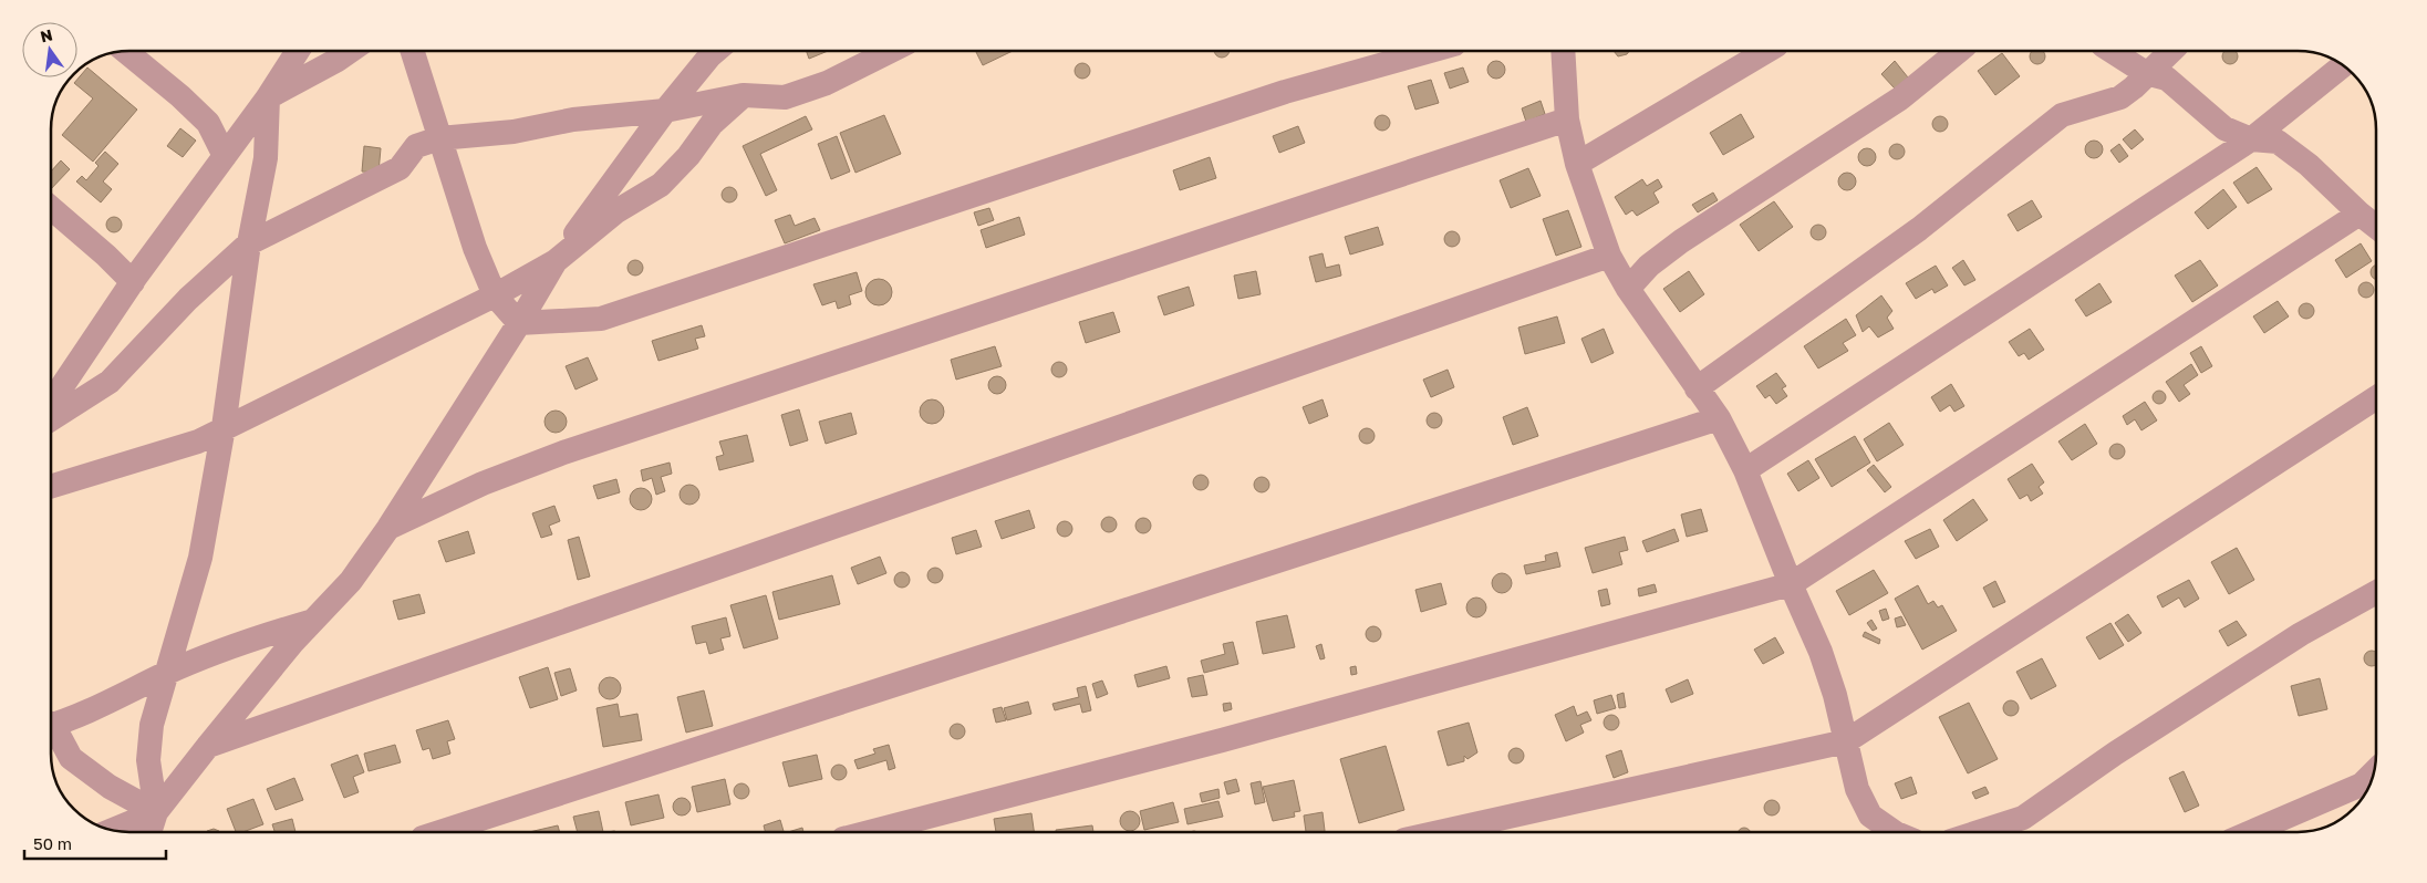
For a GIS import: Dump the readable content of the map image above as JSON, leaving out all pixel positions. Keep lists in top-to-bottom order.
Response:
{
  "scale_bar": "50 m",
  "north": "top"
}
